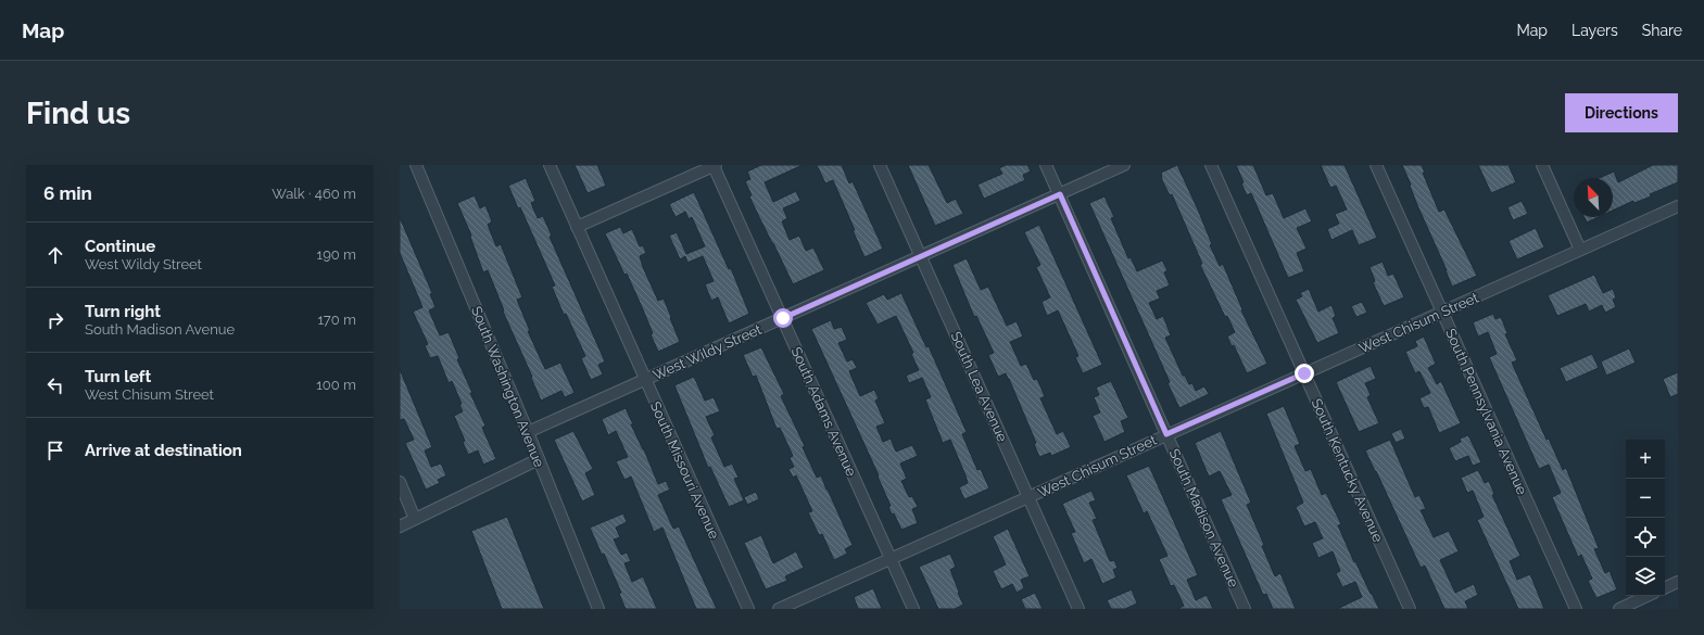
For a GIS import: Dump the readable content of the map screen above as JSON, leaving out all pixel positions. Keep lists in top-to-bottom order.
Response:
{
  "streets": {
    "street": [
      "West Chisum Street",
      "West Wildy Street",
      "South Washington Avenue",
      "South Lea Avenue",
      "South Adams Avenue",
      "South Pennsylvania Avenue",
      "South Missouri Avenue",
      "South Kentucky Avenue",
      "South Madison Avenue"
    ]
  },
  "crossings": [
    ["West Chisum Street", "South Lea Avenue"],
    ["West Chisum Street", "South Adams Avenue"],
    ["West Chisum Street", "South Pennsylvania Avenue"],
    ["West Chisum Street", "South Kentucky Avenue"],
    ["West Chisum Street", "South Madison Avenue"],
    ["West Wildy Street", "South Washington Avenue"],
    ["West Wildy Street", "South Lea Avenue"],
    ["West Wildy Street", "South Adams Avenue"],
    ["West Wildy Street", "South Missouri Avenue"],
    ["West Wildy Street", "South Madison Avenue"]
  ],
  "north": "top left",
  "page": {
    "header": "Map",
    "nav": ["Map", "Layers", "Share"],
    "buttons": "Directions",
    "title": "Find us",
    "heading": ["6 min", "Walk · 460 m"],
    "list": [
      ["Continue", "West Wildy Street", "190 m"],
      ["Turn right", "South Madison Avenue", "170 m"],
      ["Turn left", "West Chisum Street", "100 m"],
      "Arrive at destination"
    ],
    "map_buttons": ["+", "−"]
  }
}
